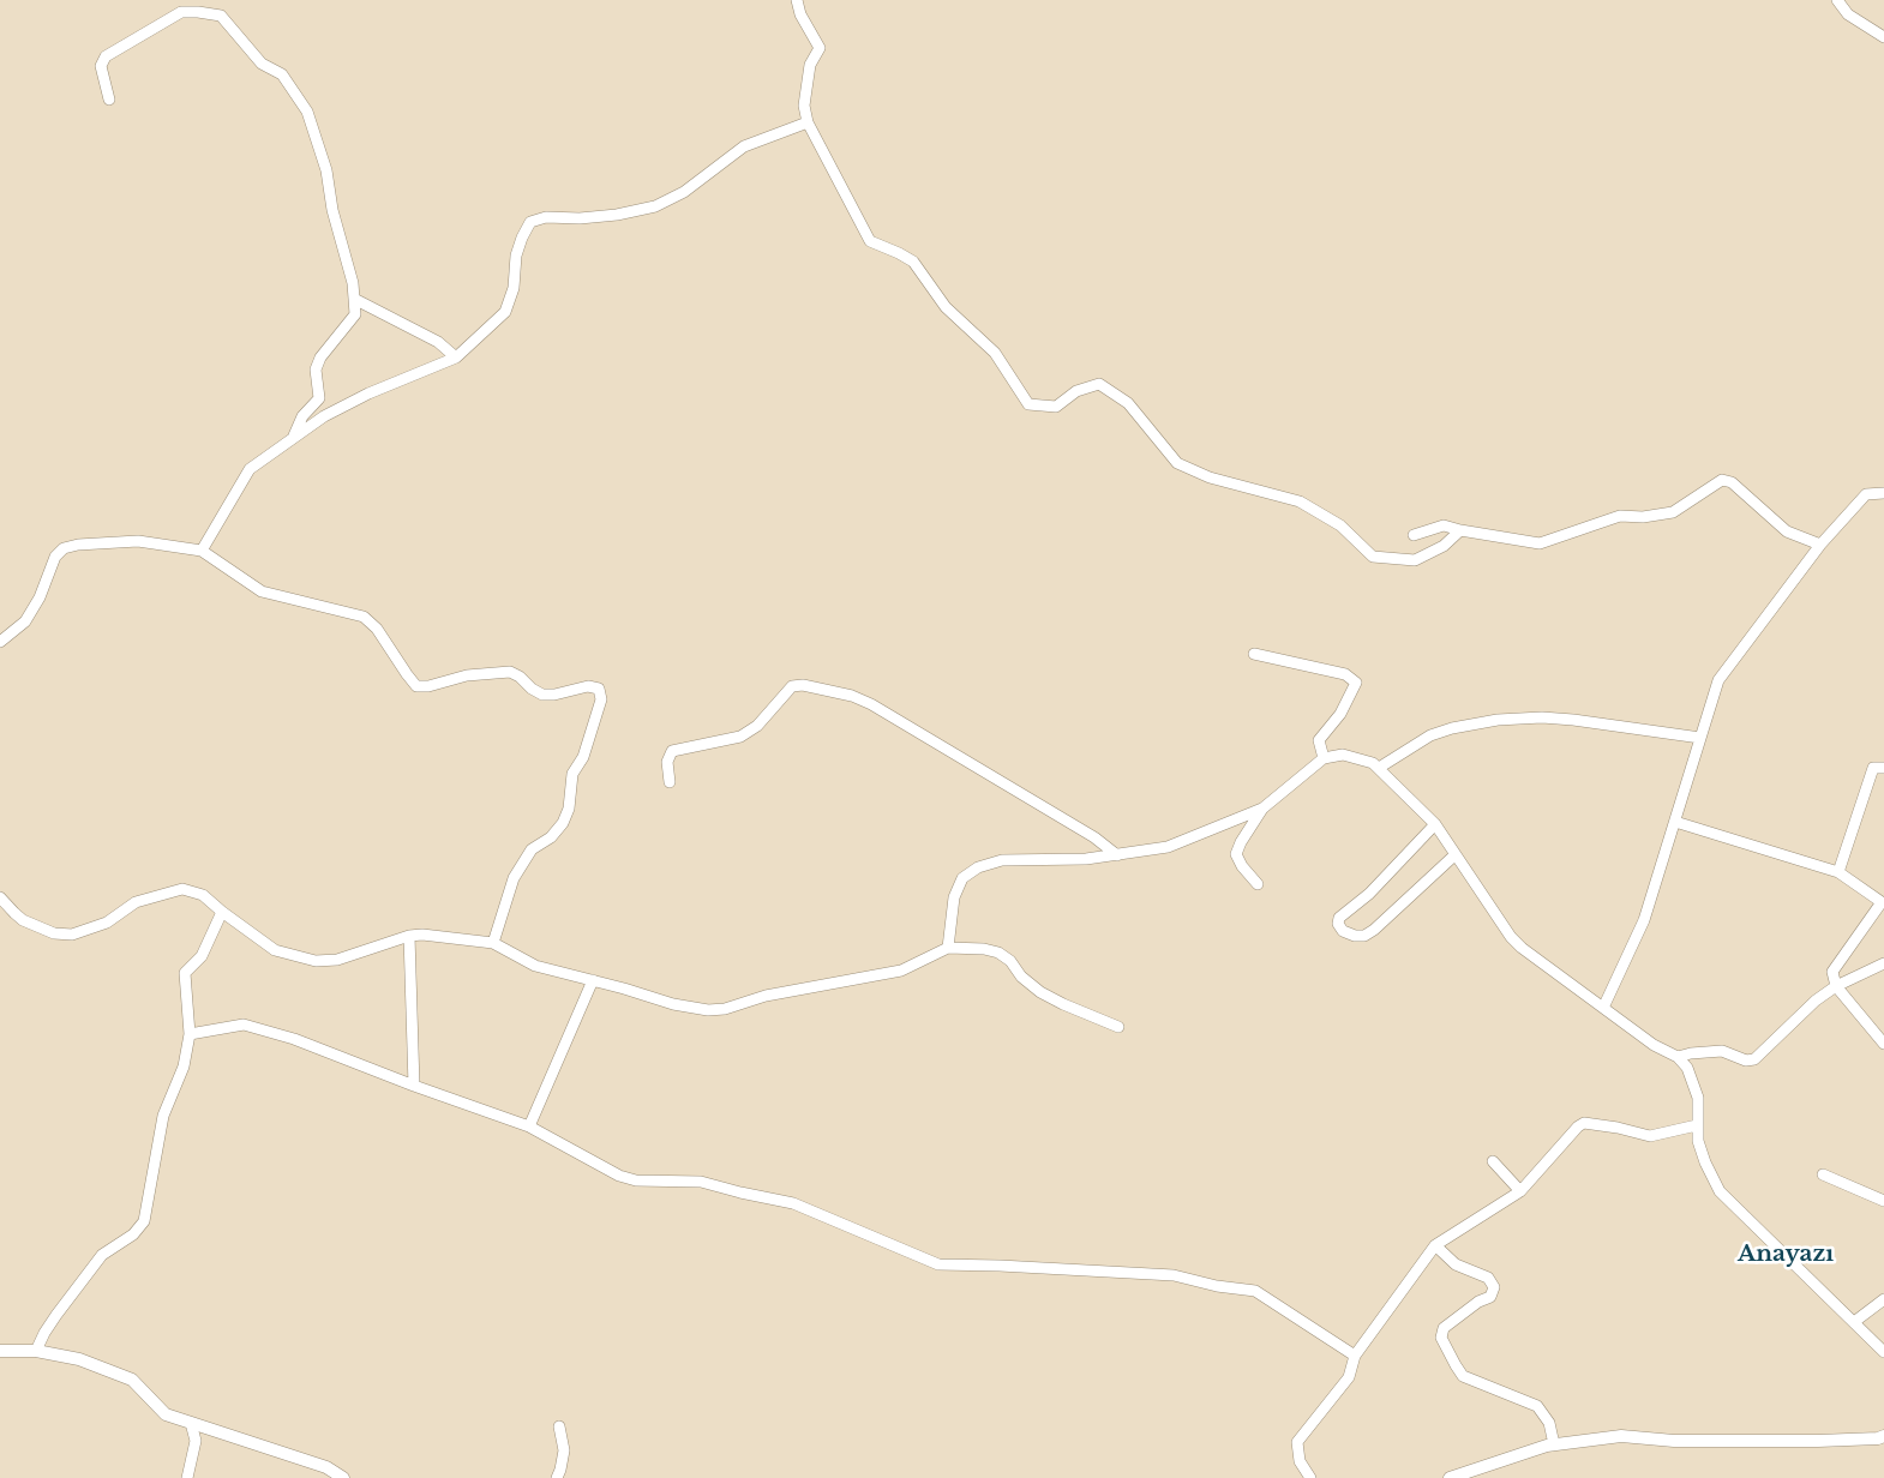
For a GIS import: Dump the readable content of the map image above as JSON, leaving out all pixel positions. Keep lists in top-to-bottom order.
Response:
{
  "districts": ["Anayazı"]
}
